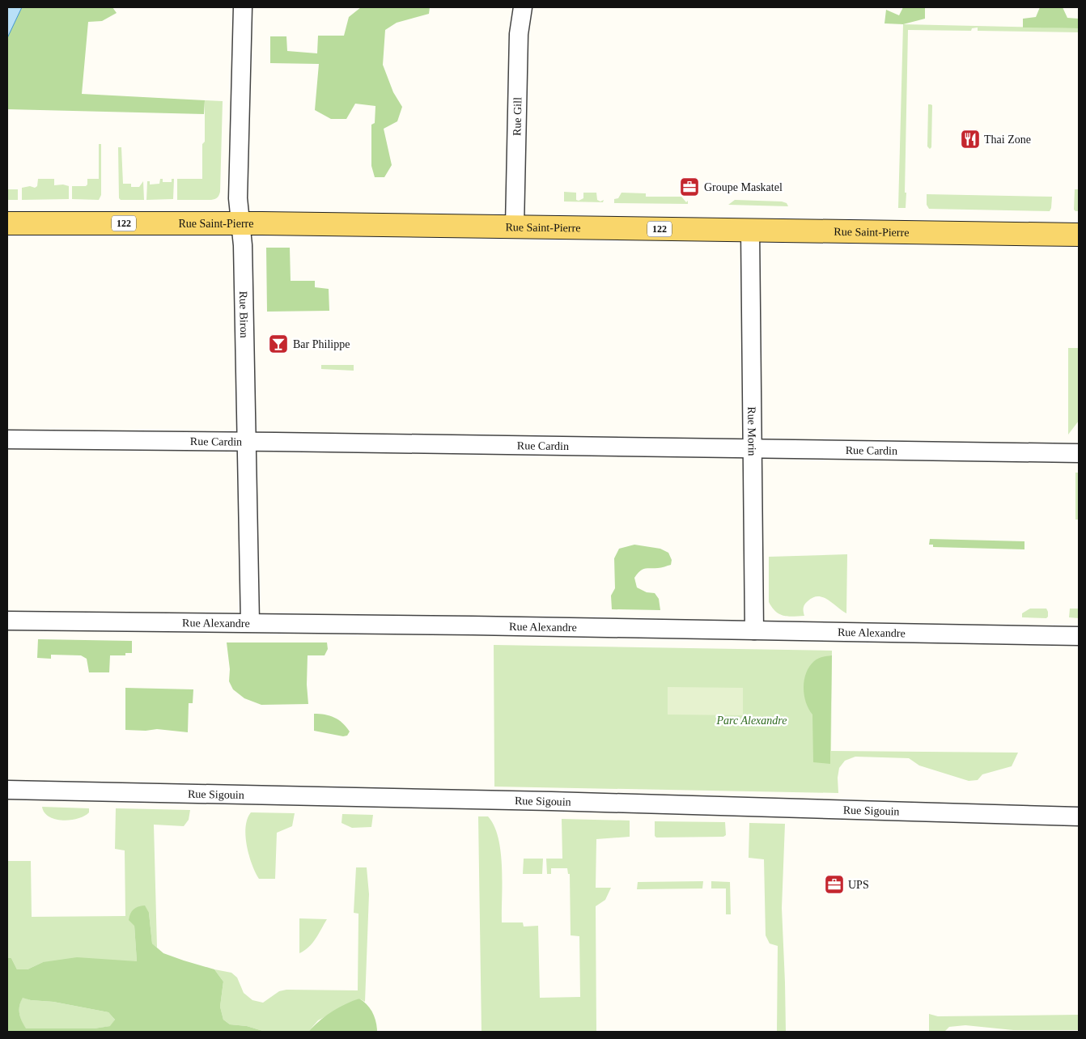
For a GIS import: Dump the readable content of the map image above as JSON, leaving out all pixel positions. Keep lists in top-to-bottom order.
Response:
{
  "streets": {
    "main road": ["122", "Rue Saint-Pierre"],
    "street": [
      "Rue Gill",
      "Rue Biron",
      "Rue Morin",
      "Rue Cardin",
      "Rue Alexandre",
      "Rue Sigouin"
    ]
  },
  "crossings": [
    ["Rue Gill", "Rue Saint-Pierre"],
    ["Rue Saint-Pierre", "Rue Biron"],
    ["Rue Saint-Pierre", "Rue Morin"],
    ["Rue Biron", "Rue Cardin"],
    ["Rue Biron", "Rue Alexandre"],
    ["Rue Morin", "Rue Cardin"],
    ["Rue Morin", "Rue Alexandre"]
  ],
  "parks": ["Parc Alexandre"],
  "places": {
    "restaurant": ["Thai Zone"],
    "office": ["Groupe Maskatel", "UPS"],
    "bar": ["Bar Philippe"]
  }
}
